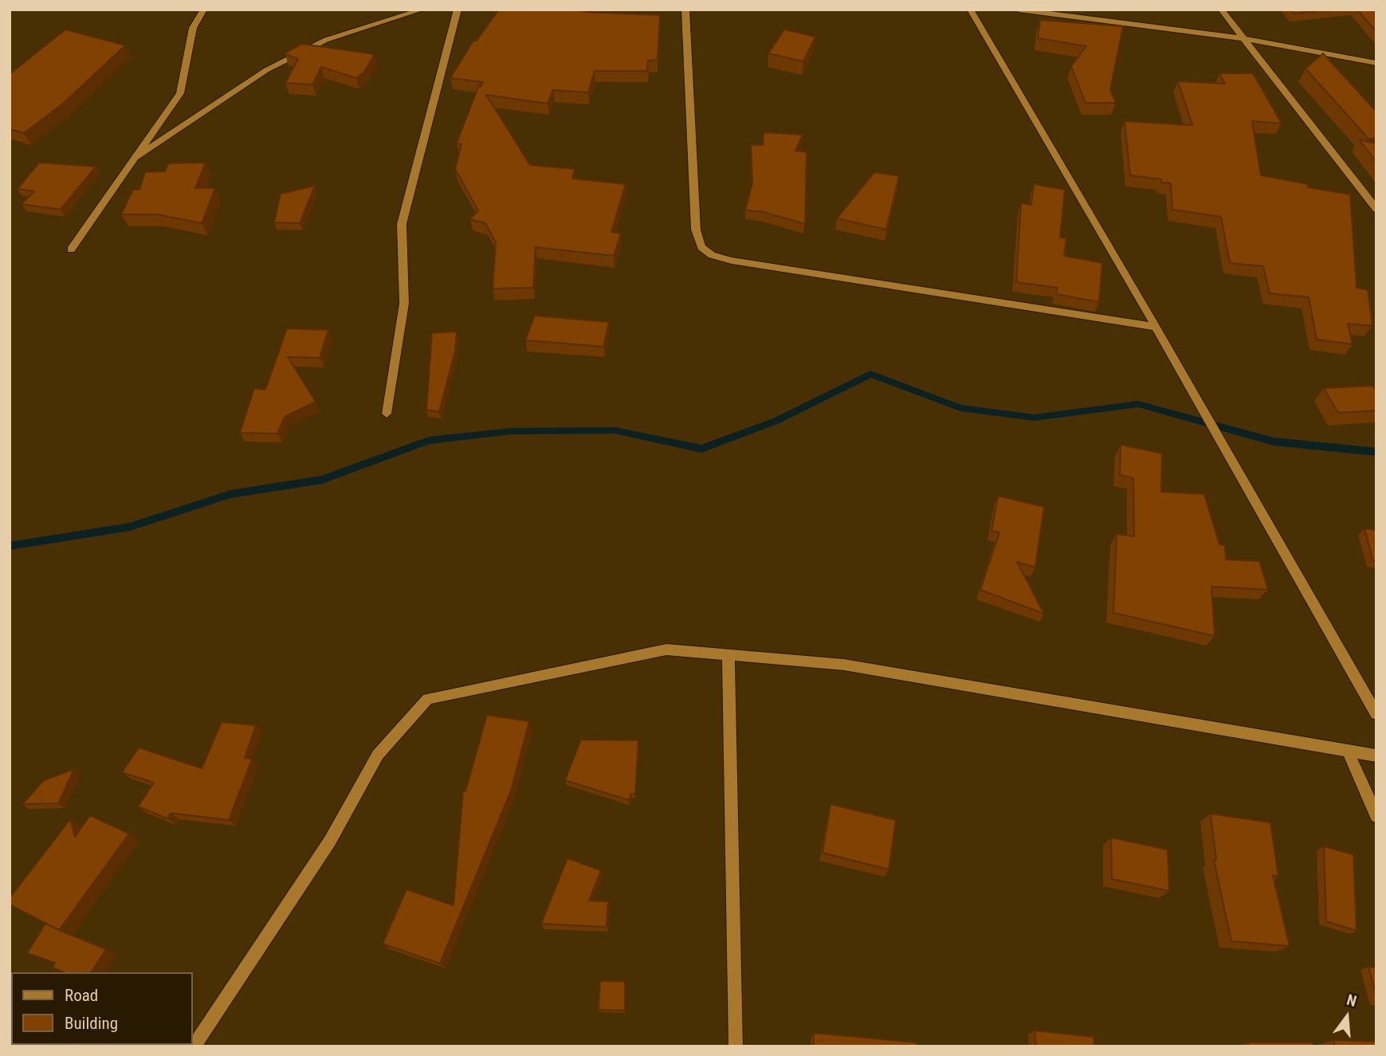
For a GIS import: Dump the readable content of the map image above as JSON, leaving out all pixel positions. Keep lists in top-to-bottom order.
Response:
{
  "legend": ["Road", "Building"],
  "north": "top"
}
